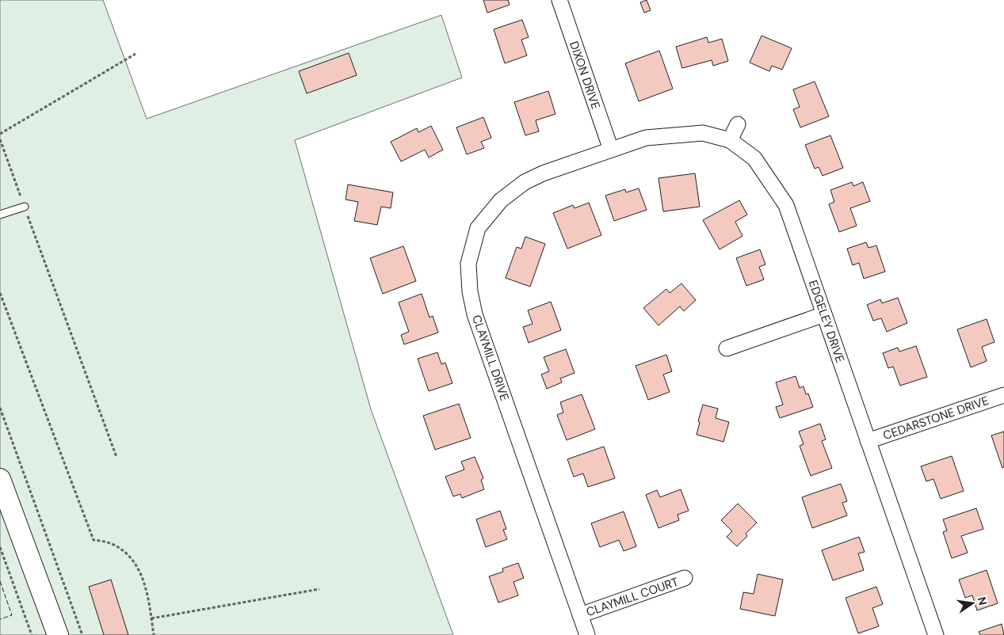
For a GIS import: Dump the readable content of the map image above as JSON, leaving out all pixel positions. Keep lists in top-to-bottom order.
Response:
{
  "streets": {
    "street": [
      "DIXON DRIVE",
      "EDGELEY DRIVE",
      "CLAYMILL DRIVE",
      "CEDARSTONE DRIVE",
      "CLAYMILL COURT"
    ]
  },
  "crossings": [
    ["DIXON DRIVE", "EDGELEY DRIVE"],
    ["DIXON DRIVE", "CLAYMILL DRIVE"],
    ["EDGELEY DRIVE", "CLAYMILL DRIVE"],
    ["EDGELEY DRIVE", "CEDARSTONE DRIVE"],
    ["CLAYMILL DRIVE", "CLAYMILL COURT"]
  ],
  "north": "right"
}
